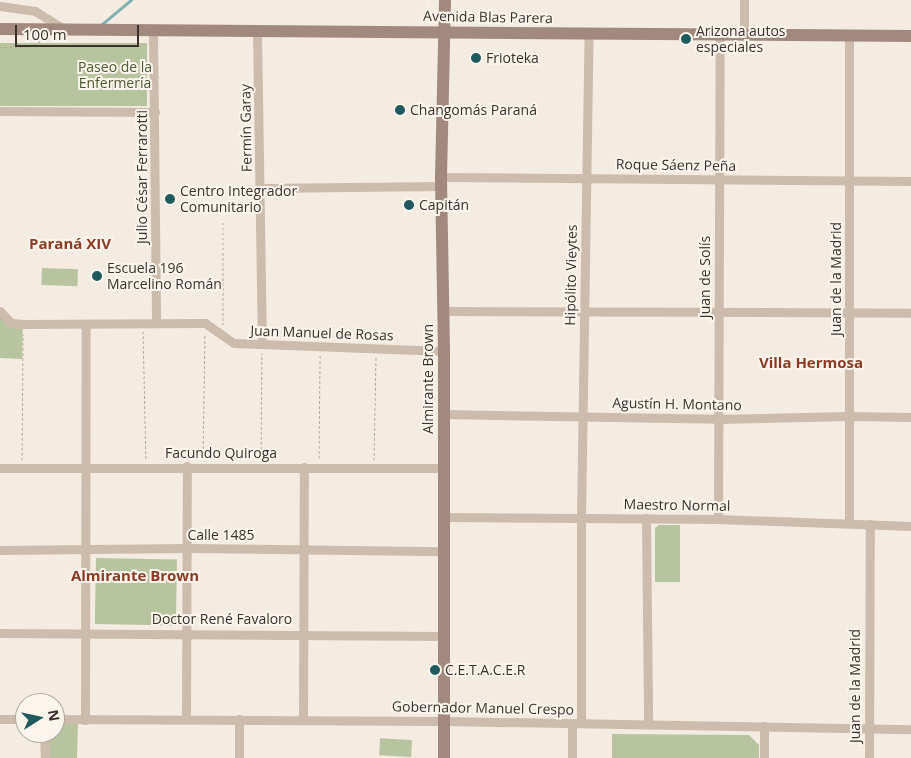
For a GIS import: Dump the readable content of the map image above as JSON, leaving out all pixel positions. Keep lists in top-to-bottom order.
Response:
{
  "streets": {
    "main road": ["Avenida Blas Parera", "Almirante Brown"],
    "street": [
      "Fermín Garay",
      "Roque Sáenz Peña",
      "Julio César Ferrarotti",
      "Hipólito Vieytes",
      "Juan de Solís",
      "Juan de la Madrid",
      "Juan Manuel de Rosas",
      "Agustín H. Montano",
      "Facundo Quiroga",
      "Maestro Normal",
      "Calle 1485",
      "Doctor René Favaloro",
      "Gobernador Manuel Crespo"
    ]
  },
  "crossings": [
    ["Avenida Blas Parera", "Fermín Garay"],
    ["Avenida Blas Parera", "Julio César Ferrarotti"],
    ["Avenida Blas Parera", "Hipólito Vieytes"],
    ["Avenida Blas Parera", "Juan de Solís"],
    ["Avenida Blas Parera", "Juan de la Madrid"],
    ["Avenida Blas Parera", "Almirante Brown"],
    ["Fermín Garay", "Roque Sáenz Peña"],
    ["Fermín Garay", "Juan Manuel de Rosas"],
    ["Roque Sáenz Peña", "Hipólito Vieytes"],
    ["Roque Sáenz Peña", "Juan de Solís"],
    ["Roque Sáenz Peña", "Juan de la Madrid"],
    ["Roque Sáenz Peña", "Almirante Brown"],
    ["Hipólito Vieytes", "Agustín H. Montano"],
    ["Hipólito Vieytes", "Maestro Normal"],
    ["Hipólito Vieytes", "Gobernador Manuel Crespo"],
    ["Juan de Solís", "Agustín H. Montano"],
    ["Juan de Solís", "Maestro Normal"],
    ["Juan de la Madrid", "Agustín H. Montano"],
    ["Juan de la Madrid", "Maestro Normal"],
    ["Juan de la Madrid", "Gobernador Manuel Crespo"],
    ["Juan Manuel de Rosas", "Almirante Brown"],
    ["Almirante Brown", "Agustín H. Montano"],
    ["Almirante Brown", "Facundo Quiroga"],
    ["Almirante Brown", "Maestro Normal"],
    ["Almirante Brown", "Calle 1485"],
    ["Almirante Brown", "Doctor René Favaloro"],
    ["Almirante Brown", "Gobernador Manuel Crespo"]
  ],
  "districts": ["Paraná XIV", "Villa Hermosa", "Almirante Brown"],
  "parks": ["Paseo de la Enfermería"],
  "places": [
    "Arizona autos especiales",
    "Frioteka",
    "Changomás Paraná",
    "Centro Integrador Comunitario",
    "Capitán",
    "Escuela 196 Marcelino Román",
    "C.E.T.A.C.E.R"
  ],
  "scale_bar": "100 m",
  "north": "right"
}
